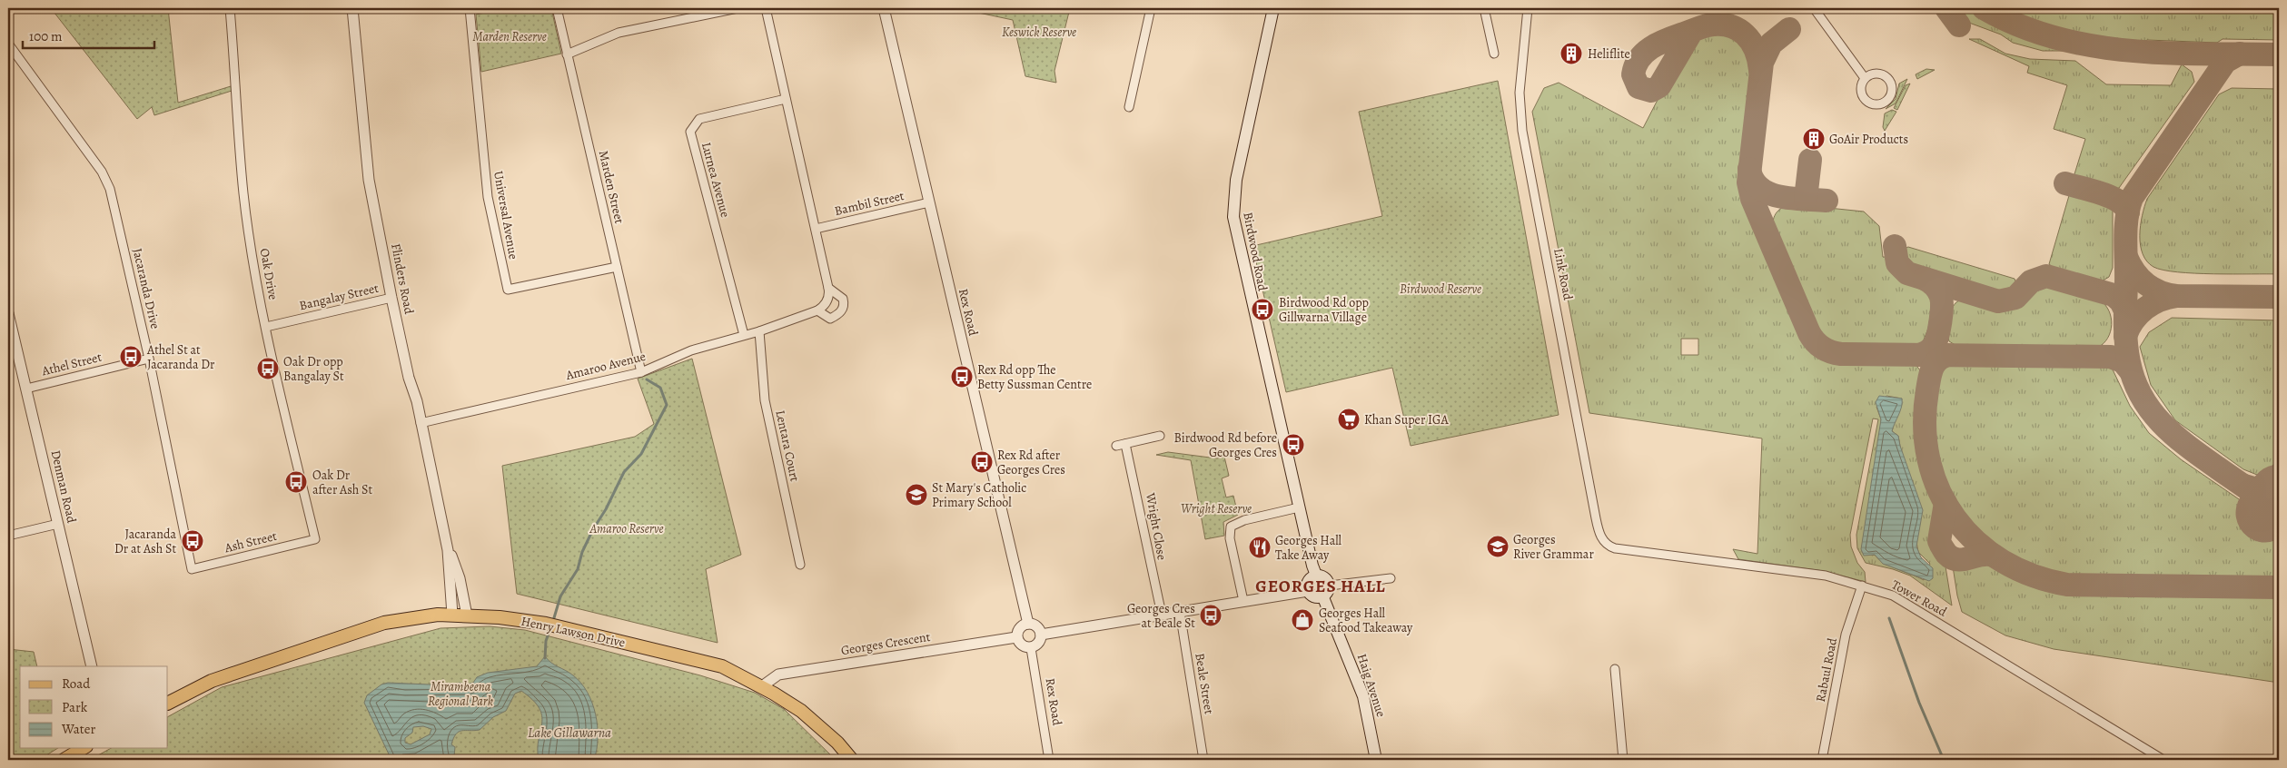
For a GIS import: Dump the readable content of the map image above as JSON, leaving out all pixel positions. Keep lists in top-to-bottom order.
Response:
{
  "streets": {
    "main road": ["Birdwood Road", "Henry Lawson Drive", "Haig Avenue"],
    "street": [
      "Lurnea Avenue",
      "Marden Street",
      "Bambil Street",
      "Universal Avenue",
      "Oak Drive",
      "Link Road",
      "Flinders Road",
      "Jacaranda Drive",
      "Bangalay Street",
      "Rex Road",
      "Athel Street",
      "Amaroo Avenue",
      "Lentara Court",
      "Denman Road",
      "Wright Close",
      "Ash Street",
      "Tower Road",
      "Georges Crescent",
      "Rabaul Road",
      "Beale Street"
    ]
  },
  "crossings": [
    ["Lurnea Avenue", "Amaroo Avenue"],
    ["Marden Street", "Universal Avenue"],
    ["Marden Street", "Amaroo Avenue"],
    ["Bambil Street", "Rex Road"],
    ["Birdwood Road", "Haig Avenue"],
    ["Oak Drive", "Bangalay Street"],
    ["Oak Drive", "Ash Street"],
    ["Link Road", "Tower Road"],
    ["Flinders Road", "Bangalay Street"],
    ["Flinders Road", "Amaroo Avenue"],
    ["Flinders Road", "Henry Lawson Drive"],
    ["Jacaranda Drive", "Athel Street"],
    ["Jacaranda Drive", "Ash Street"],
    ["Rex Road", "Georges Crescent"],
    ["Athel Street", "Denman Road"],
    ["Amaroo Avenue", "Lentara Court"],
    ["Tower Road", "Rabaul Road"],
    ["Henry Lawson Drive", "Georges Crescent"]
  ],
  "districts": ["GEORGES HALL"],
  "water": ["Lake Gillawarna"],
  "parks": [
    "Keswick Reserve",
    "Marden Reserve",
    "Birdwood Reserve",
    "Wright Reserve",
    "Amaroo Reserve",
    "Mirambeena Regional Park"
  ],
  "places": {
    "building": ["Heliflite", "GoAir Products"],
    "bus stop": [
      "Birdwood Rd opp Gillwarna Village",
      "Athel St at Jacaranda Dr",
      "Oak Dr opp Bangalay St",
      "Rex Rd opp The Betty Sussman Centre",
      "Birdwood Rd before Georges Cres",
      "Rex Rd after Georges Cres",
      "Oak Dr after Ash St",
      "Jacaranda Dr at Ash St",
      "Georges Cres at Beale St"
    ],
    "supermarket": ["Khan Super IGA"],
    "school or university": ["St Mary's Catholic Primary School", "Georges River Grammar"],
    "restaurant": ["Georges Hall Take Away"],
    "shop": ["Georges Hall Seafood Takeaway"]
  },
  "legend": ["Road", "Park", "Water"],
  "scale_bar": "100 m"
}
